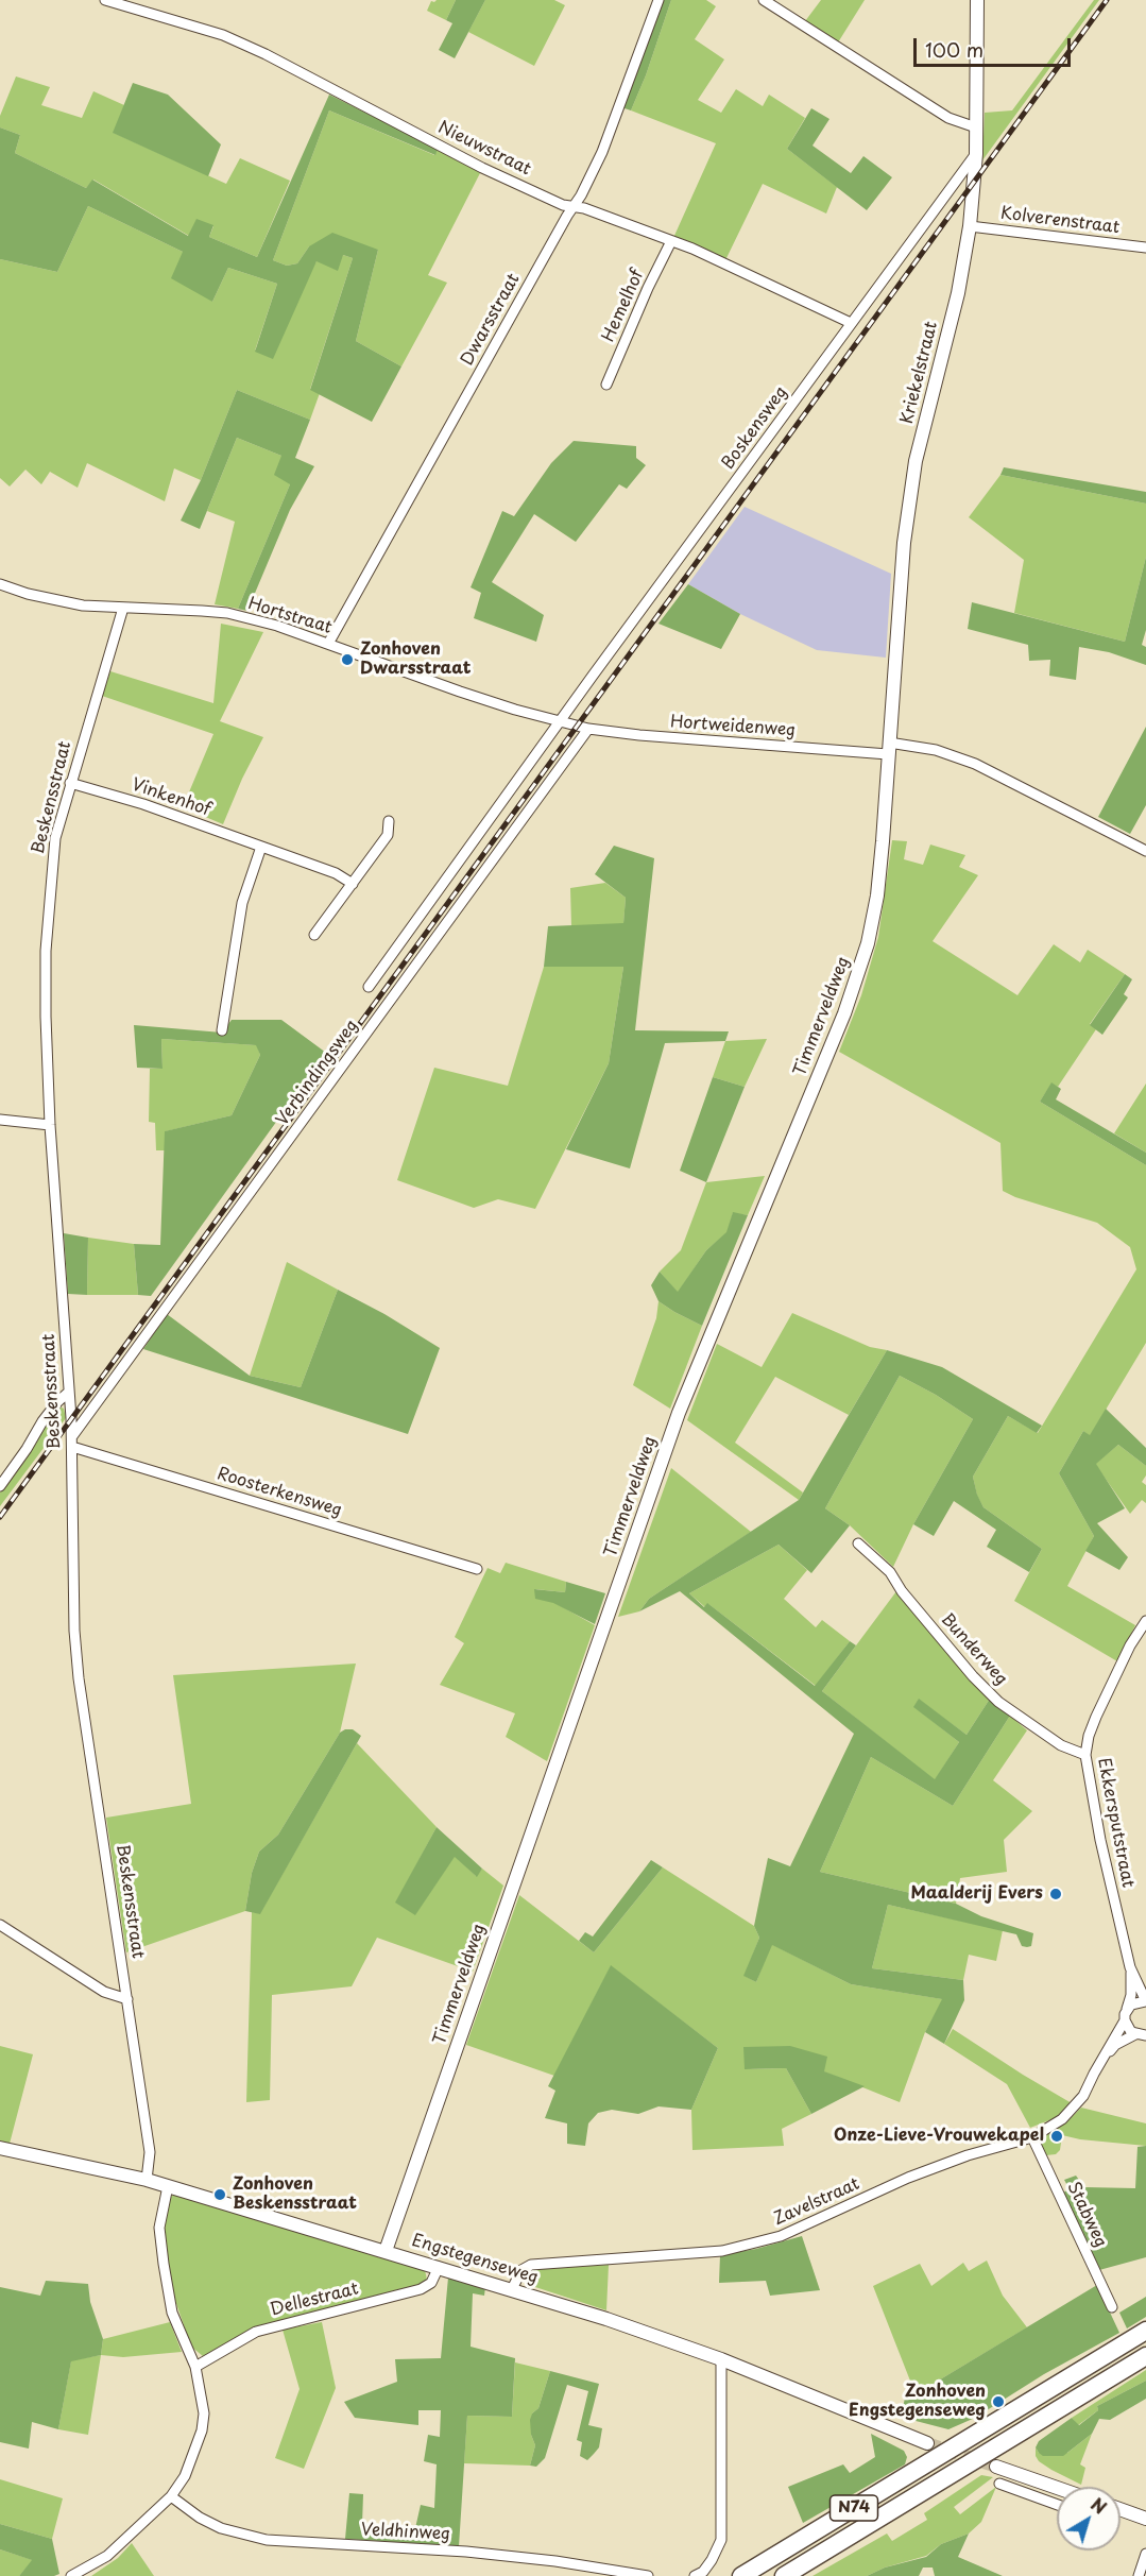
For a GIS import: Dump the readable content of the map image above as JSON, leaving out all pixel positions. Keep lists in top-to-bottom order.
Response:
{
  "streets": {
    "highway": ["N74"],
    "street": [
      "Nieuwstraat",
      "Kolverenstraat",
      "Hemelhof",
      "Dwarsstraat",
      "Kriekelstraat",
      "Boskensweg",
      "Hortstraat",
      "Hortweidenweg",
      "Beskensstraat",
      "Vinkenhof",
      "Timmerveldweg",
      "Verbindingsweg",
      "Roosterkensweg",
      "Bunderweg",
      "Ekkersputstraat",
      "Zavelstraat",
      "Stabweg",
      "Engstegenseweg",
      "Dellestraat",
      "Veldhinweg"
    ]
  },
  "crossings": [
    ["Nieuwstraat", "Hemelhof"],
    ["Nieuwstraat", "Dwarsstraat"],
    ["Nieuwstraat", "Boskensweg"],
    ["Kolverenstraat", "Kriekelstraat"],
    ["Dwarsstraat", "Hortstraat"],
    ["Kriekelstraat", "Boskensweg"],
    ["Kriekelstraat", "Hortweidenweg"],
    ["Kriekelstraat", "Timmerveldweg"],
    ["Boskensweg", "Hortstraat"],
    ["Hortstraat", "Hortweidenweg"],
    ["Hortstraat", "Beskensstraat"],
    ["Hortweidenweg", "Timmerveldweg"],
    ["Hortweidenweg", "Verbindingsweg"],
    ["Beskensstraat", "Vinkenhof"],
    ["Beskensstraat", "Verbindingsweg"],
    ["Beskensstraat", "Roosterkensweg"],
    ["Beskensstraat", "Engstegenseweg"],
    ["Timmerveldweg", "Engstegenseweg"],
    ["Verbindingsweg", "Roosterkensweg"],
    ["Bunderweg", "Ekkersputstraat"],
    ["Ekkersputstraat", "Zavelstraat"],
    ["Zavelstraat", "Stabweg"],
    ["Zavelstraat", "Engstegenseweg"],
    ["Engstegenseweg", "Dellestraat"]
  ],
  "places": [
    "Zonhoven Dwarsstraat",
    "Maalderij Evers",
    "Onze-Lieve-Vrouwekapel",
    "Zonhoven Beskensstraat",
    "Zonhoven Engstegenseweg"
  ],
  "scale_bar": "100 m",
  "north": "top right"
}
